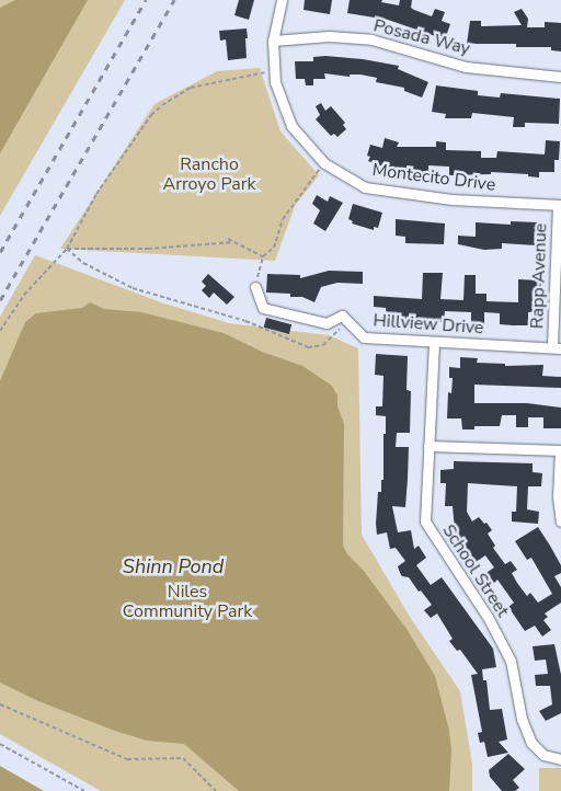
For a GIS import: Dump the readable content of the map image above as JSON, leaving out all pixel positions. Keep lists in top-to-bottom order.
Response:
{
  "streets": {
    "street": [
      "Posada Way",
      "Montecito Drive",
      "Rapp Avenue",
      "Hillview Drive",
      "School Street"
    ]
  },
  "crossings": [
    ["Posada Way", "Montecito Drive"],
    ["Montecito Drive", "Rapp Avenue"],
    ["Rapp Avenue", "Hillview Drive"],
    ["Hillview Drive", "School Street"]
  ],
  "water": ["Shinn Pond"],
  "parks": ["Rancho Arroyo Park", "Niles Community Park"]
}
